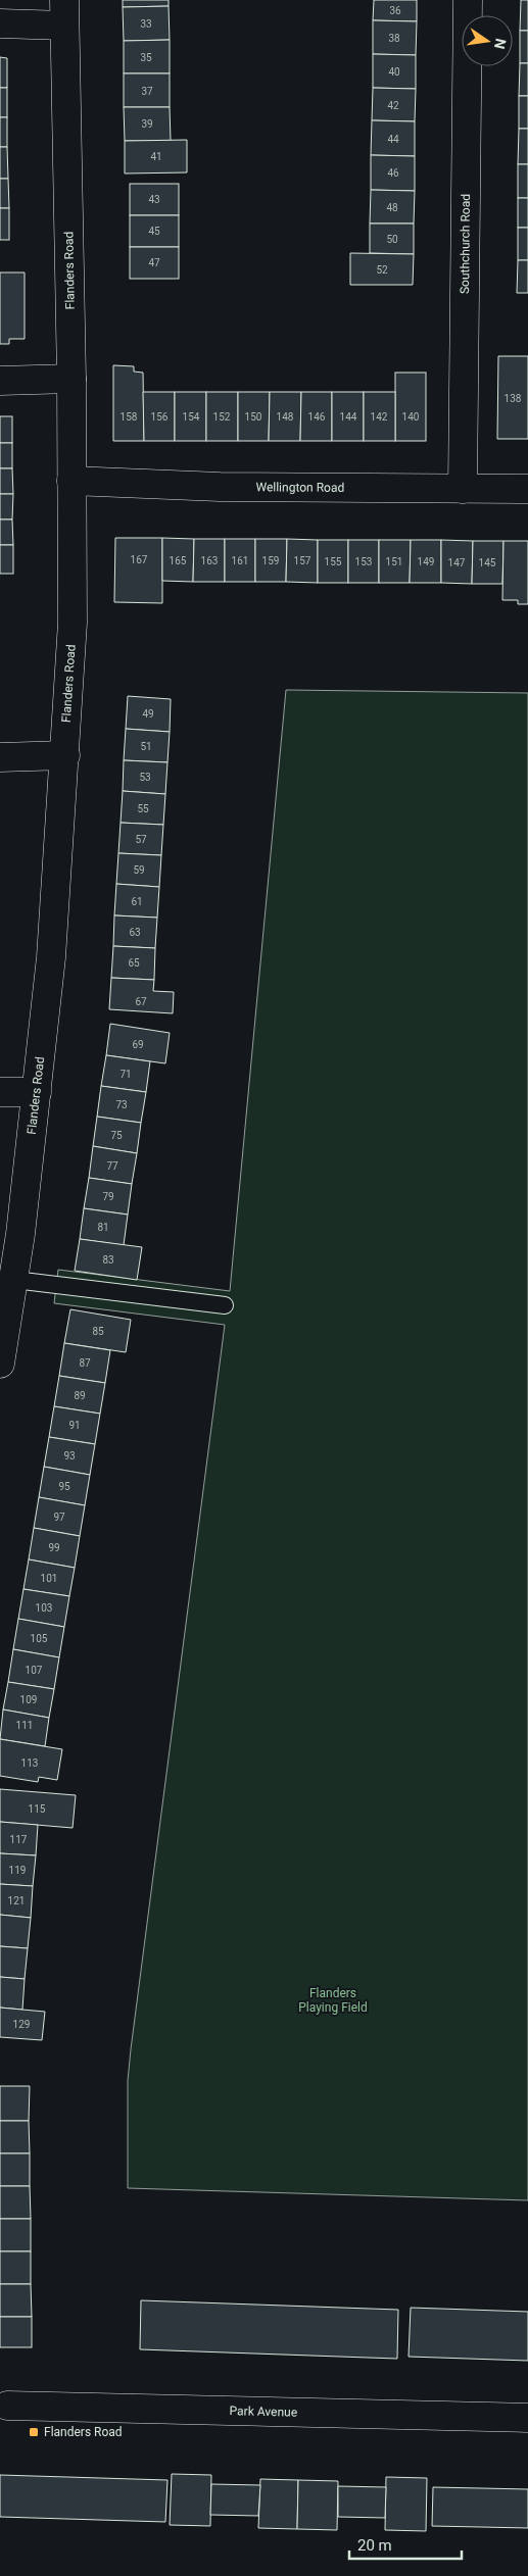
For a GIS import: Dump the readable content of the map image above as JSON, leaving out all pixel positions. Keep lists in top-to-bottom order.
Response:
{
  "streets": {
    "street": [
      "Southchurch Road",
      "Flanders Road",
      "Wellington Road",
      "Park Avenue"
    ]
  },
  "crossings": [
    ["Southchurch Road", "Wellington Road"],
    ["Flanders Road", "Wellington Road"]
  ],
  "parks": ["Flanders Playing Field"],
  "places": {
    "transit": ["Flanders Road"]
  },
  "house_numbers": [
    "36",
    "33",
    "38",
    "35",
    "40",
    "37",
    "42",
    "39",
    "44",
    "41",
    "46",
    "43",
    "48",
    "45",
    "50",
    "47",
    "52",
    "138",
    "158",
    "156",
    "154",
    "152",
    "150",
    "148",
    "146",
    "144",
    "142",
    "140",
    "167",
    "165",
    "163",
    "161",
    "159",
    "157",
    "155",
    "153",
    "151",
    "149",
    "147",
    "145",
    "49",
    "51",
    "53",
    "55",
    "57",
    "59",
    "61",
    "63",
    "65",
    "67",
    "69",
    "71",
    "73",
    "75",
    "77",
    "79",
    "81",
    "83",
    "85",
    "87",
    "89",
    "91",
    "93",
    "95",
    "97",
    "99",
    "101",
    "103",
    "105",
    "107",
    "109",
    "111",
    "113",
    "115",
    "117",
    "119",
    "121",
    "129"
  ],
  "scale_bar": "20 m",
  "north": "right"
}
